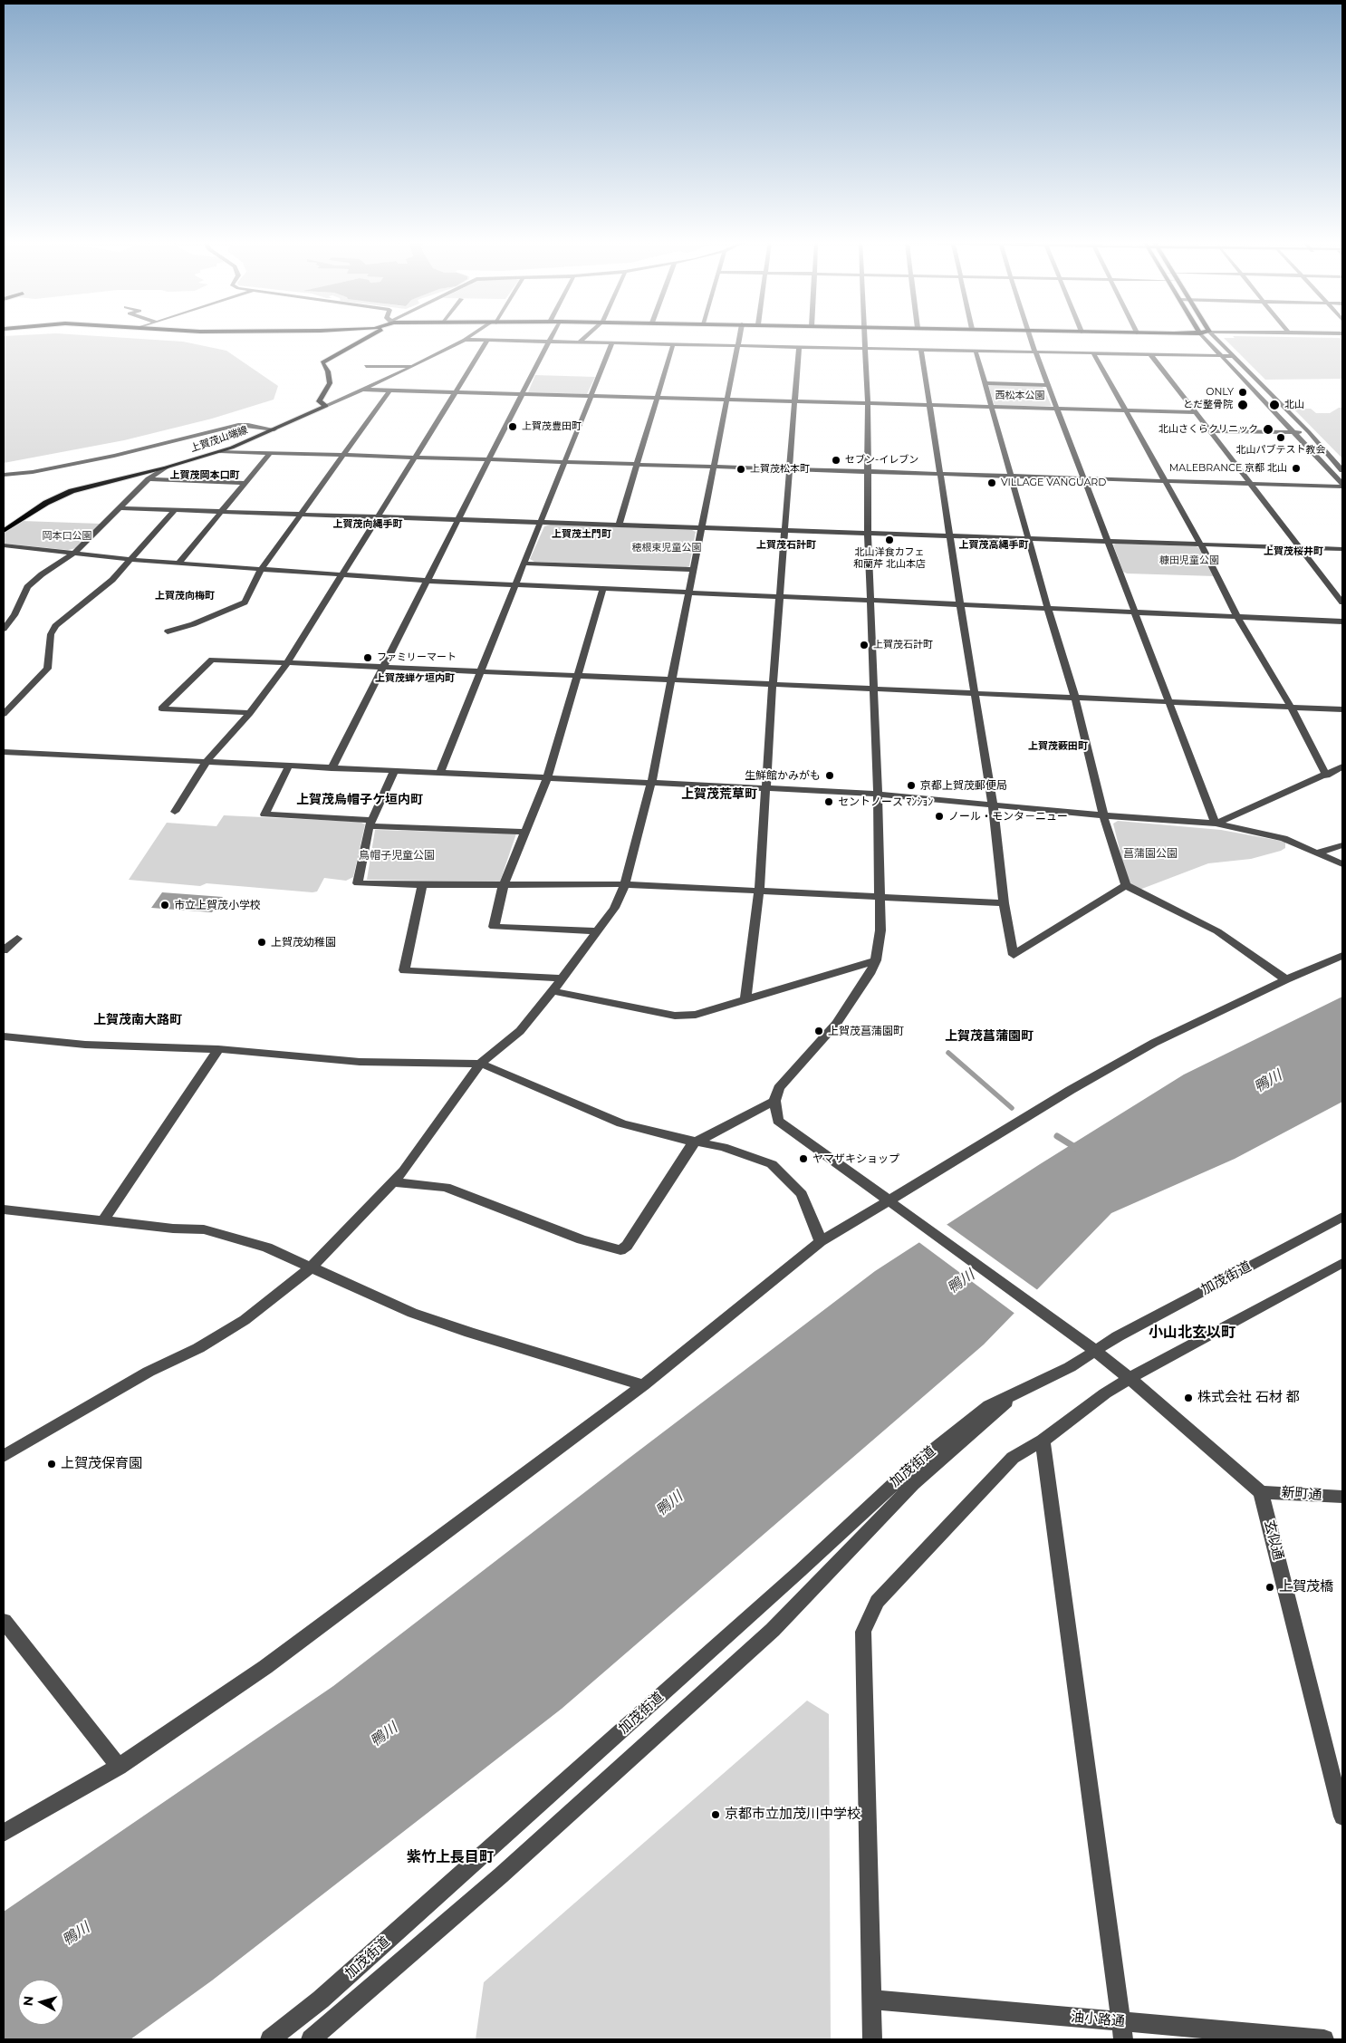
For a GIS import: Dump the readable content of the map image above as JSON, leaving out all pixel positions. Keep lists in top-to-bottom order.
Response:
{
  "streets": {
    "main road": ["上賀茂山端線"],
    "street": [
      "加茂街道",
      "新町通",
      "玄似通",
      "油小路通"
    ]
  },
  "crossings": [
    ["新町通", "玄似通"]
  ],
  "districts": [
    "上賀茂岡本口町",
    "上賀茂向縄手町",
    "上賀茂土門町",
    "上賀茂石計町",
    "上賀茂高縄手町",
    "上賀茂桜井町",
    "上賀茂向梅町",
    "上賀茂蝉ケ垣内町",
    "上賀茂薮田町",
    "上賀茂荒草町",
    "上賀茂烏帽子ケ垣内町",
    "上賀茂南大路町",
    "上賀茂菖蒲園町",
    "小山北玄以町",
    "紫竹上長目町"
  ],
  "water": ["鴨川"],
  "parks": [
    "西松本公園",
    "岡本口公園",
    "穂根束児童公園",
    "糠田児童公園",
    "菖蒲園公園",
    "鳥帽子児童公園"
  ],
  "places": [
    "ONLY",
    "とだ整骨院",
    "北山",
    "上賀茂豊田町",
    "北山さくらクリニック",
    "北山パブテスト教会",
    "セブン-イレブン",
    "MALEBRANCE 京都 北山",
    "上賀茂松本町",
    "VILLAGE VANGUARD",
    "北山洋食カフェ 和蘭芹 北山本店",
    "上賀茂石計町",
    "ファミリーマート",
    "生鮮館かみがも",
    "京都上賀茂郵便局",
    "セントノース ﾏﾝｼｮﾝ",
    "ノール・モンタ－ニュー",
    "市立上賀茂小学校",
    "上賀茂幼稚園",
    "上賀茂菖蒲園町",
    "ヤマザキショップ",
    "株式会社 石材 都",
    "上賀茂保育園",
    "上賀茂橋",
    "京都市立加茂川中学校"
  ],
  "north": "left"
}
